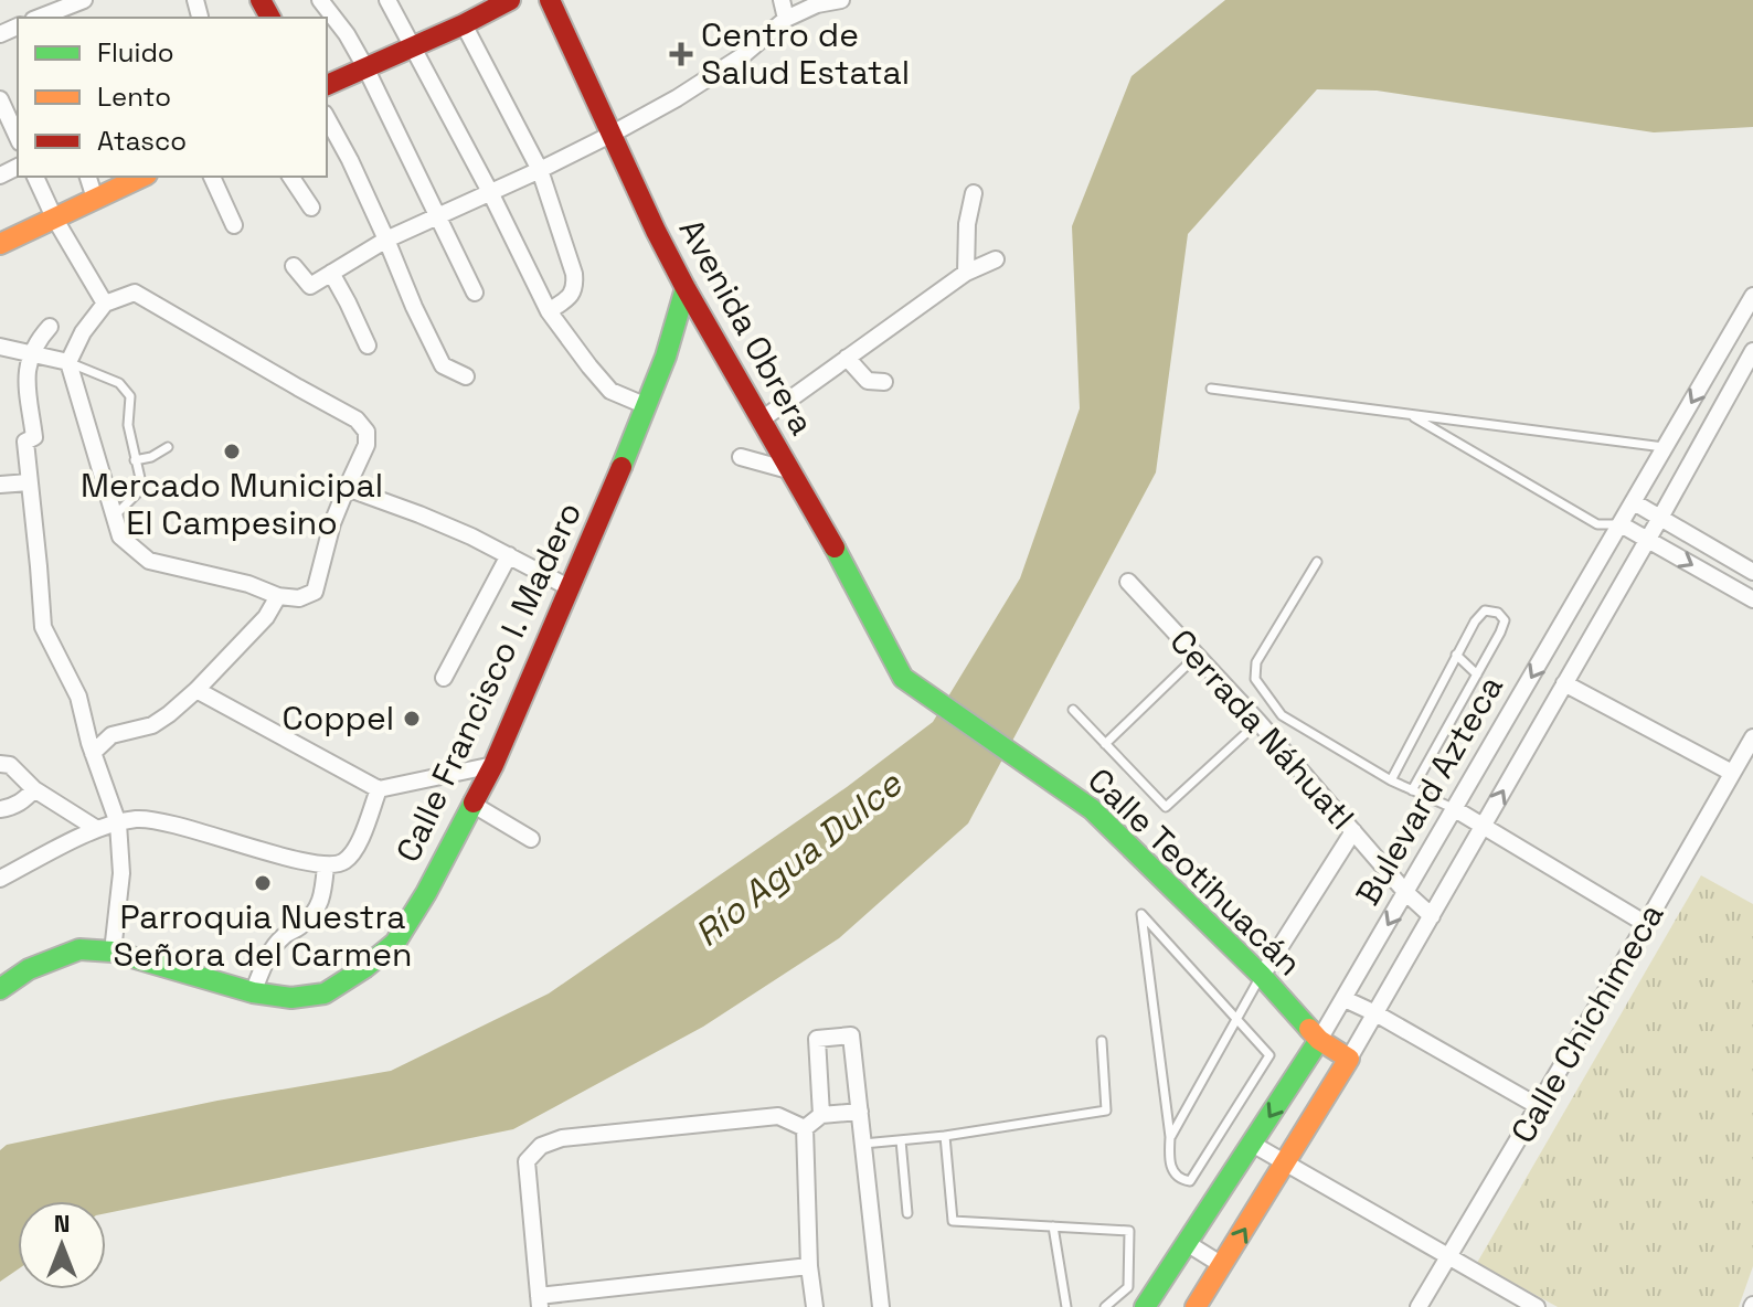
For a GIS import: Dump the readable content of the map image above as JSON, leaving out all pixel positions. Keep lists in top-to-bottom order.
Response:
{
  "streets": {
    "street": [
      "Avenida Obrera",
      "Calle Francisco I. Madero",
      "Cerrada Náhuatl",
      "Bulevard Azteca",
      "Calle Teotihuacán",
      "Calle Chichimeca"
    ]
  },
  "crossings": [
    ["Avenida Obrera", "Calle Francisco I. Madero"],
    ["Avenida Obrera", "Calle Teotihuacán"],
    ["Cerrada Náhuatl", "Bulevard Azteca"],
    ["Bulevard Azteca", "Calle Teotihuacán"]
  ],
  "water": ["Río Agua Dulce"],
  "places": {
    "health": ["Centro de Salud Estatal"],
    "other": ["Mercado Municipal El Campesino", "Coppel", "Parroquia Nuestra Señora del Carmen"]
  },
  "legend": ["Fluido", "Lento", "Atasco"],
  "north": "top"
}
